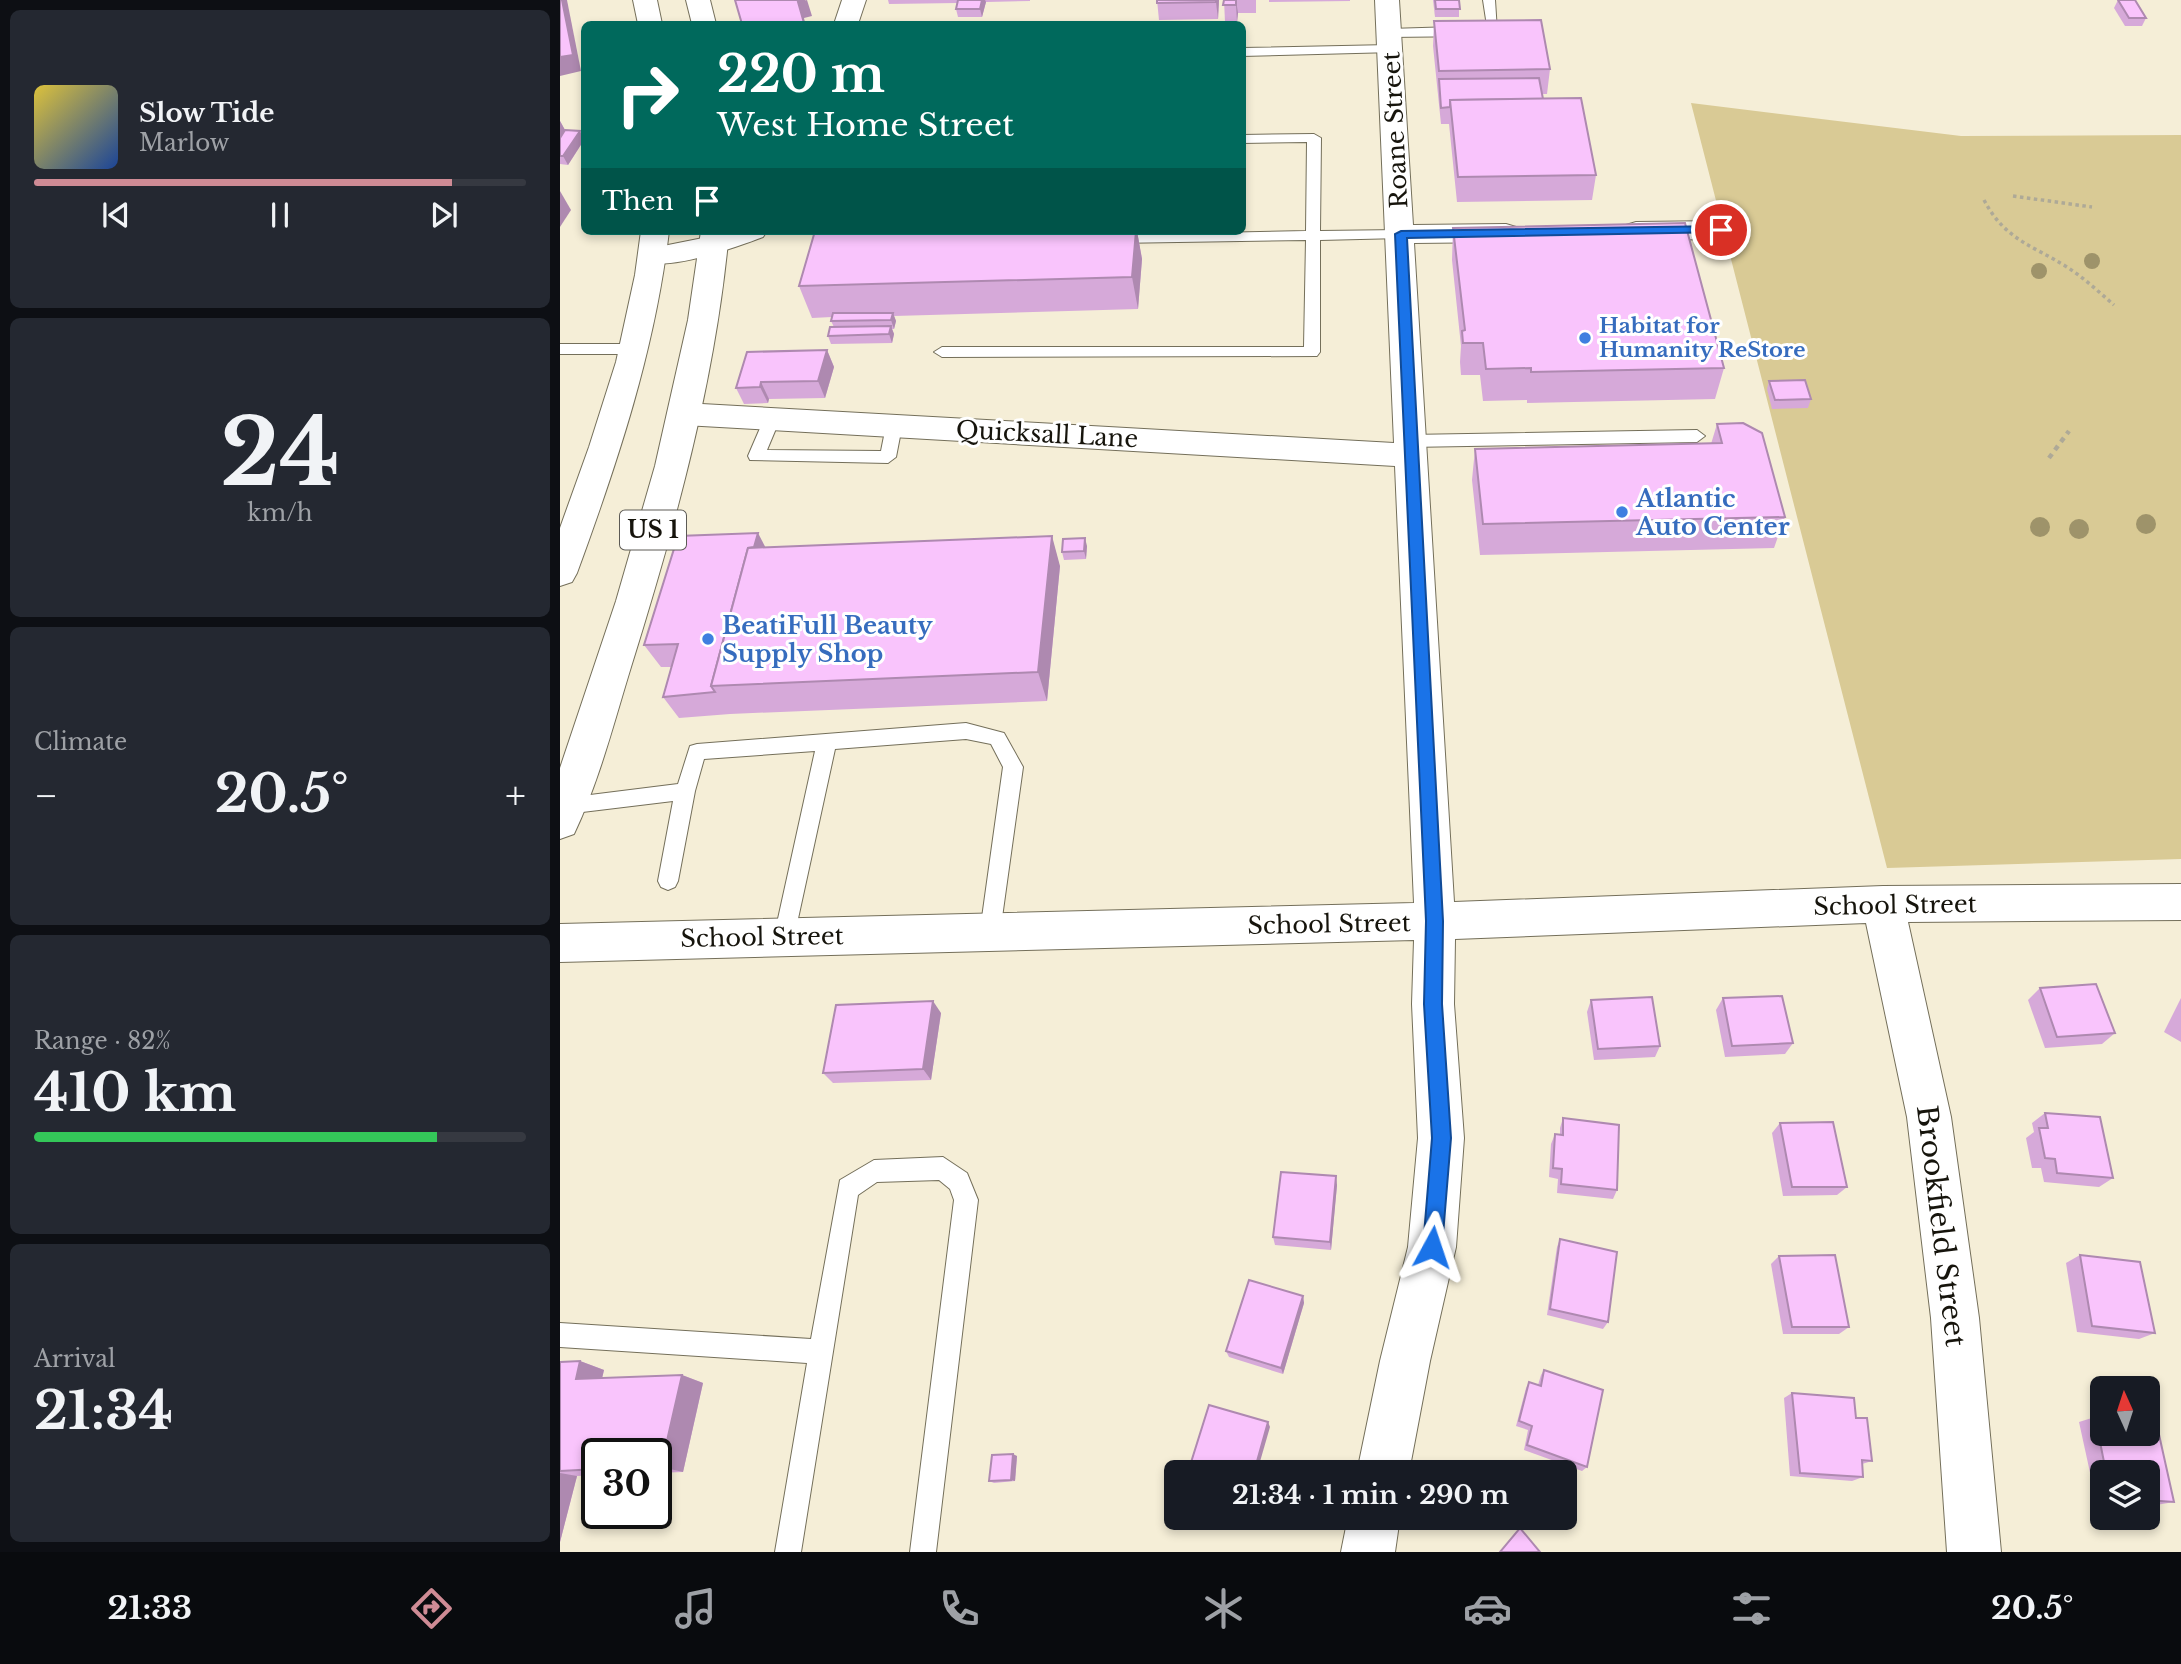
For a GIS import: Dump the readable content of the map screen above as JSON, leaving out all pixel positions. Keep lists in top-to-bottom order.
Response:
{
  "streets": {
    "street": [
      "Roane Street",
      "Quicksall Lane",
      "US 1",
      "School Street",
      "Brookfield Street"
    ]
  },
  "crossings": [
    ["Roane Street", "Quicksall Lane"],
    ["Roane Street", "School Street"],
    ["Quicksall Lane", "US 1"],
    ["School Street", "Brookfield Street"]
  ],
  "places": ["Habitat for Humanity ReStore", "Atlantic Auto Center", "BeatiFull Beauty Supply Shop"],
  "north": "top",
  "page": {
    "turn": ["220 m", "West Home Street"],
    "song": ["Slow Tide", "Marlow"],
    "then": "Then",
    "tile": [
      ["24", "km/h"],
      "Climate",
      ["Range · 82%", "410 km"],
      ["Arrival", "21:34"]
    ],
    "heat": ["−", "20.5°", "+"],
    "limit": "30",
    "trip": "21:34 · 1 min · 290 m",
    "tabs": ["21:33", "20.5°"]
  }
}
